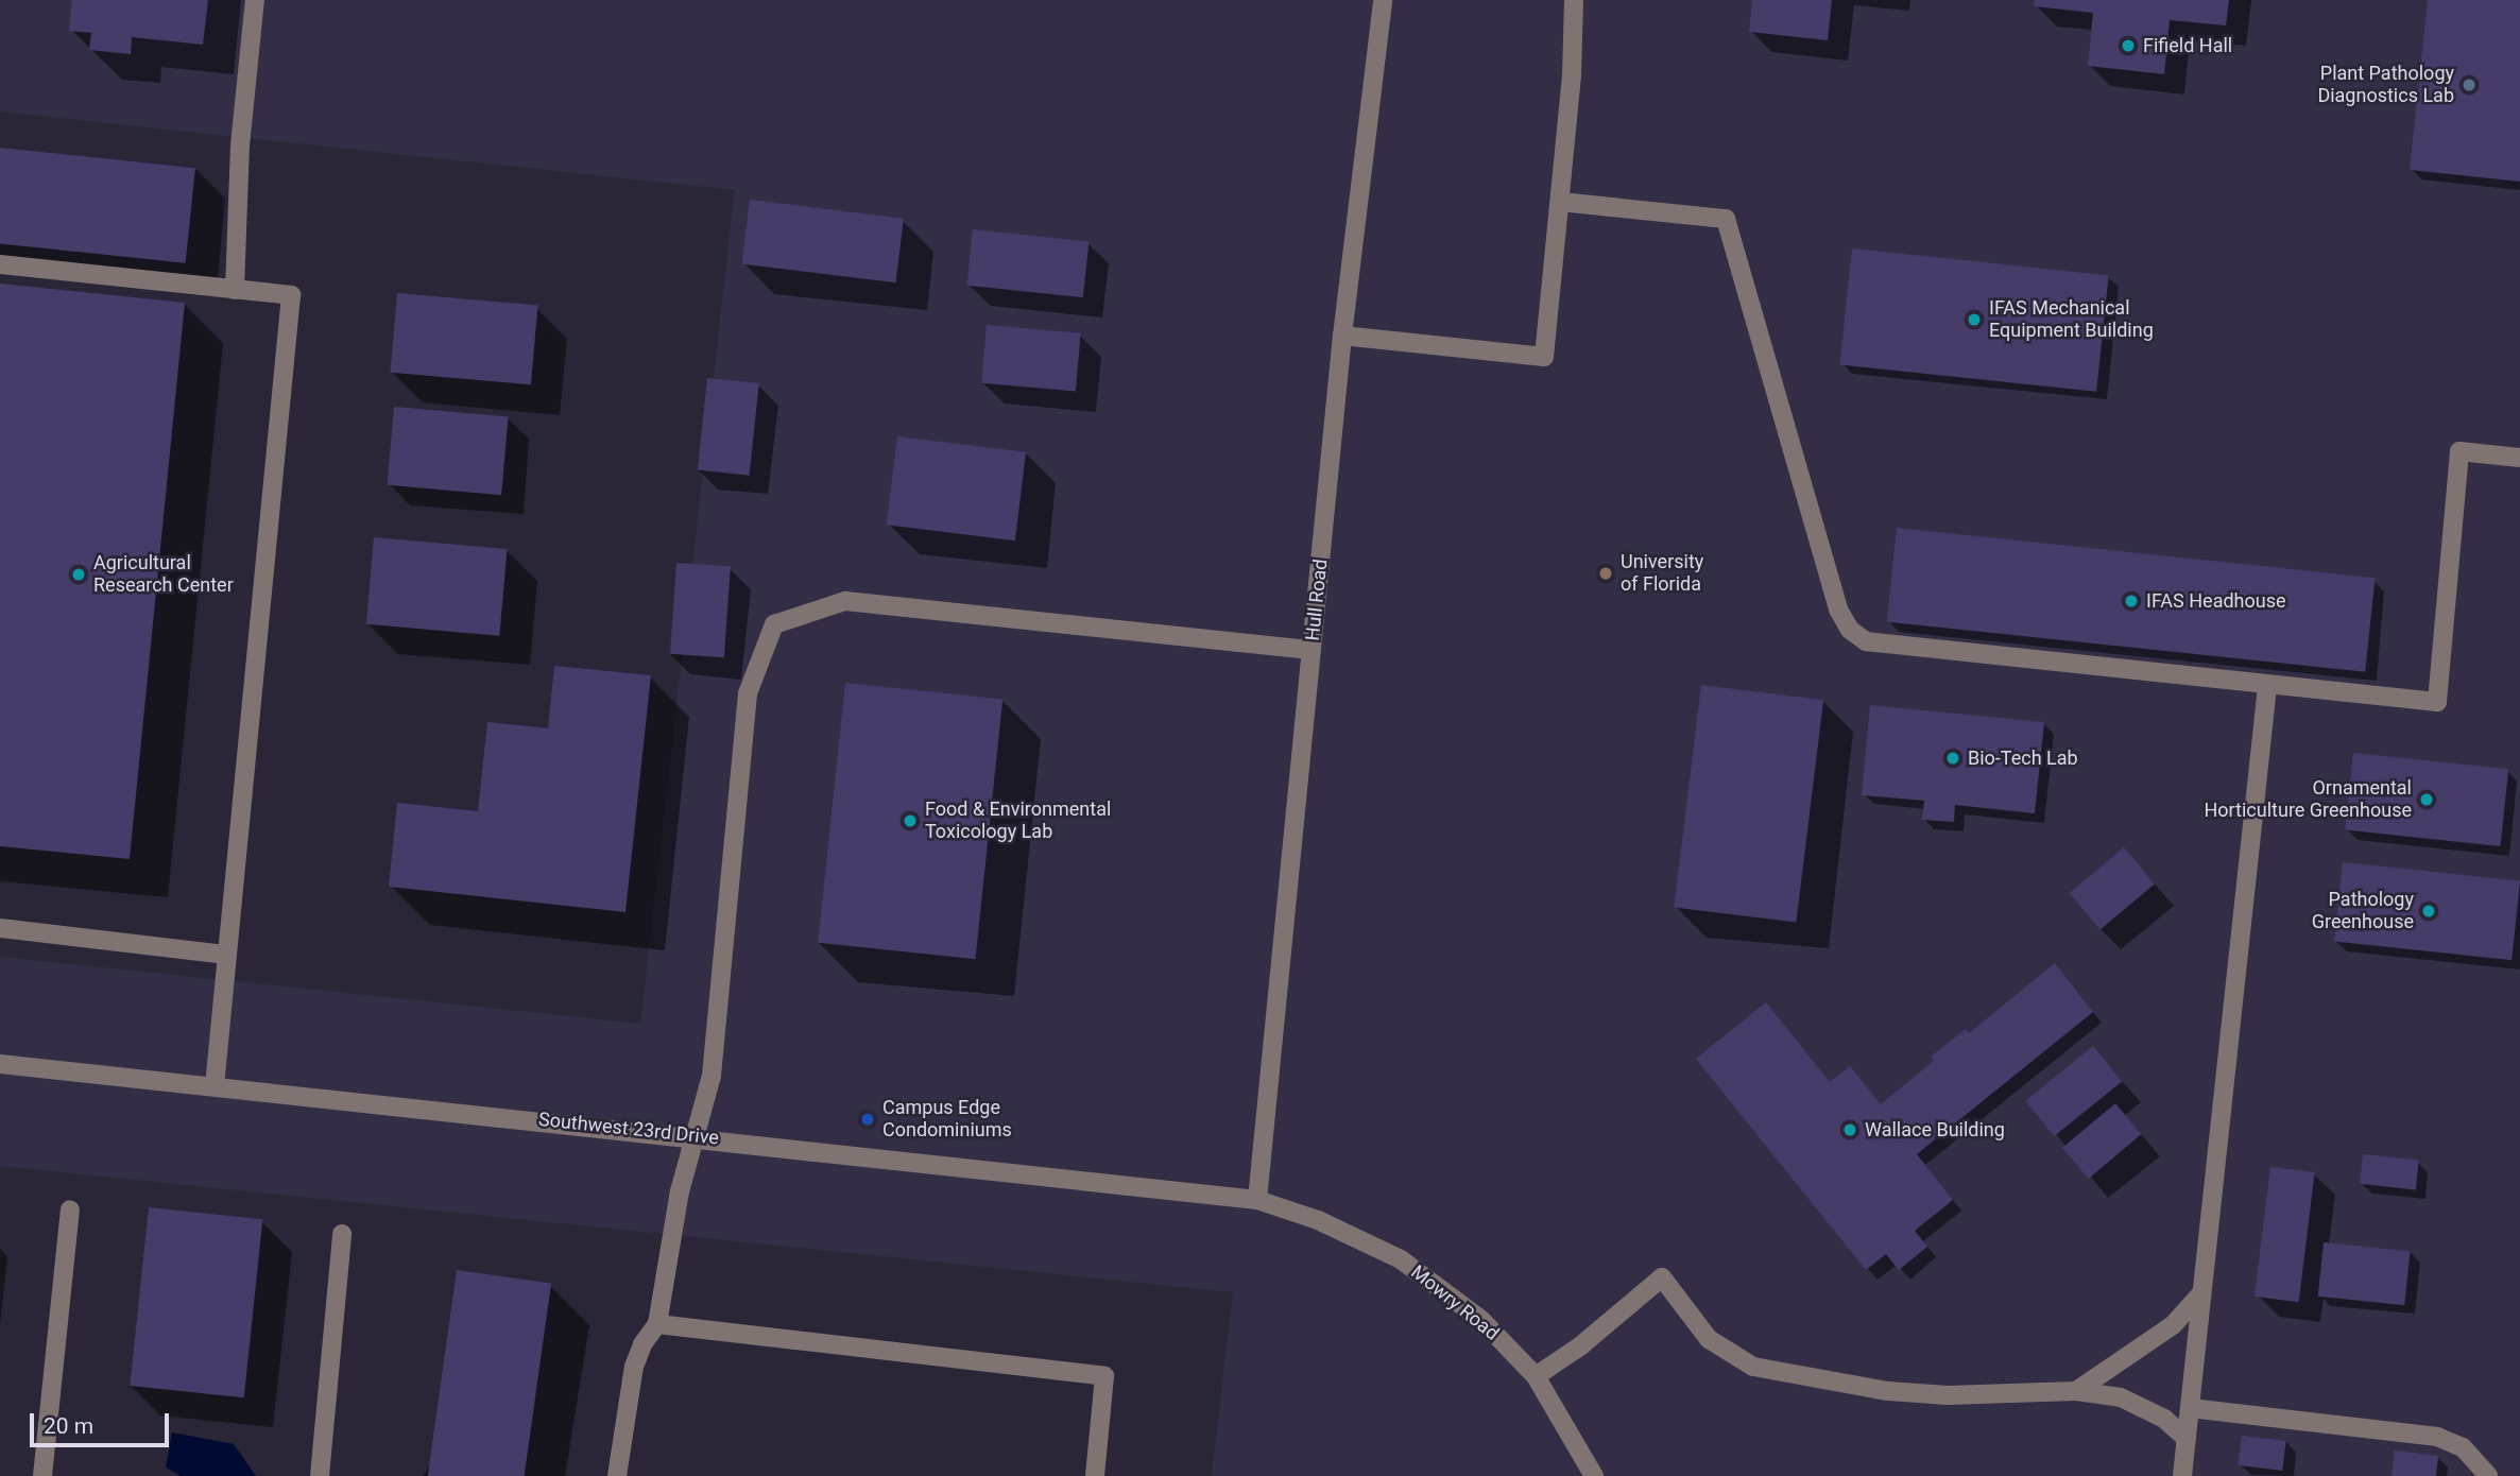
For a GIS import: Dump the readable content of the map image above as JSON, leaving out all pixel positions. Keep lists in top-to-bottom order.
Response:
{
  "streets": {
    "street": ["Hull Road", "Southwest 23rd Drive", "Mowry Road"]
  },
  "crossings": [
    ["Hull Road", "Southwest 23rd Drive"],
    ["Hull Road", "Mowry Road"],
    ["Southwest 23rd Drive", "Mowry Road"]
  ],
  "places": [
    "Fifield Hall",
    "Plant Pathology Diagnostics Lab",
    "IFAS Mechanical Equipment Building",
    "University of Florida",
    "Agricultural Research Center",
    "IFAS Headhouse",
    "Bio-Tech Lab",
    "Ornamental Horticulture Greenhouse",
    "Food & Environmental Toxicology Lab",
    "Pathology Greenhouse",
    "Campus Edge Condominiums",
    "Wallace Building"
  ],
  "scale_bar": "20 m"
}
